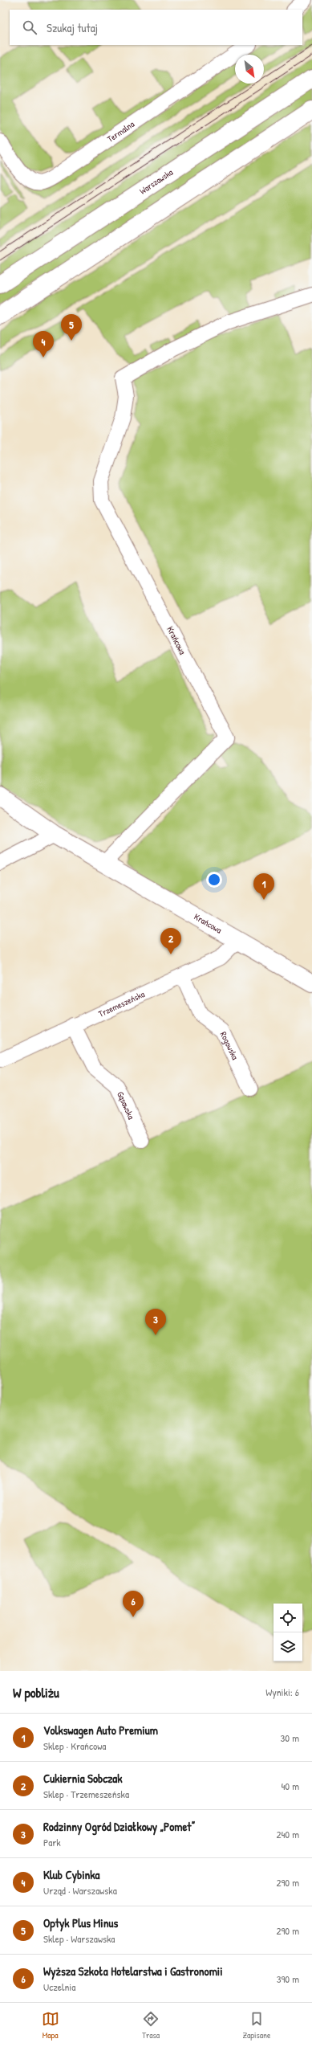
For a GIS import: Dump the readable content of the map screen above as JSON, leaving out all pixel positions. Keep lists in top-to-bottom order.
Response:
{
  "streets": {
    "main road": ["Warszawska", "Krańcowa"],
    "street": [
      "Termalna",
      "Trzemeszeńska",
      "Rogowska",
      "Gąsawska"
    ]
  },
  "crossings": [
    ["Krańcowa", "Trzemeszeńska"],
    ["Trzemeszeńska", "Rogowska"],
    ["Trzemeszeńska", "Gąsawska"]
  ],
  "north": "bottom right",
  "page": {
    "search": "Szukaj tutaj",
    "pins": [
      "5",
      "4",
      "1",
      "2",
      "3",
      "6"
    ],
    "heading": ["W pobliżu", "Wyniki: 6"],
    "list": [
      {
        "mark": "1",
        "name": "Volkswagen Auto Premium",
        "note": "Sklep · Krańcowa",
        "value": "30 m"
      },
      {
        "mark": "2",
        "name": "Cukiernia Sobczak",
        "note": "Sklep · Trzemeszeńska",
        "value": "40 m"
      },
      {
        "mark": "3",
        "name": "Rodzinny Ogród Działkowy „Pomet”",
        "note": "Park",
        "value": "240 m"
      },
      {
        "mark": "4",
        "name": "Klub Cybinka",
        "note": "Urząd · Warszawska",
        "value": "290 m"
      },
      {
        "mark": "5",
        "name": "Optyk Plus Minus",
        "note": "Sklep · Warszawska",
        "value": "290 m"
      },
      {
        "mark": "6",
        "name": "Wyższa Szkoła Hotelarstwa i Gastronomii",
        "note": "Uczelnia",
        "value": "390 m"
      }
    ],
    "nav": ["Mapa", "Trasa", "Zapisane"]
  }
}
